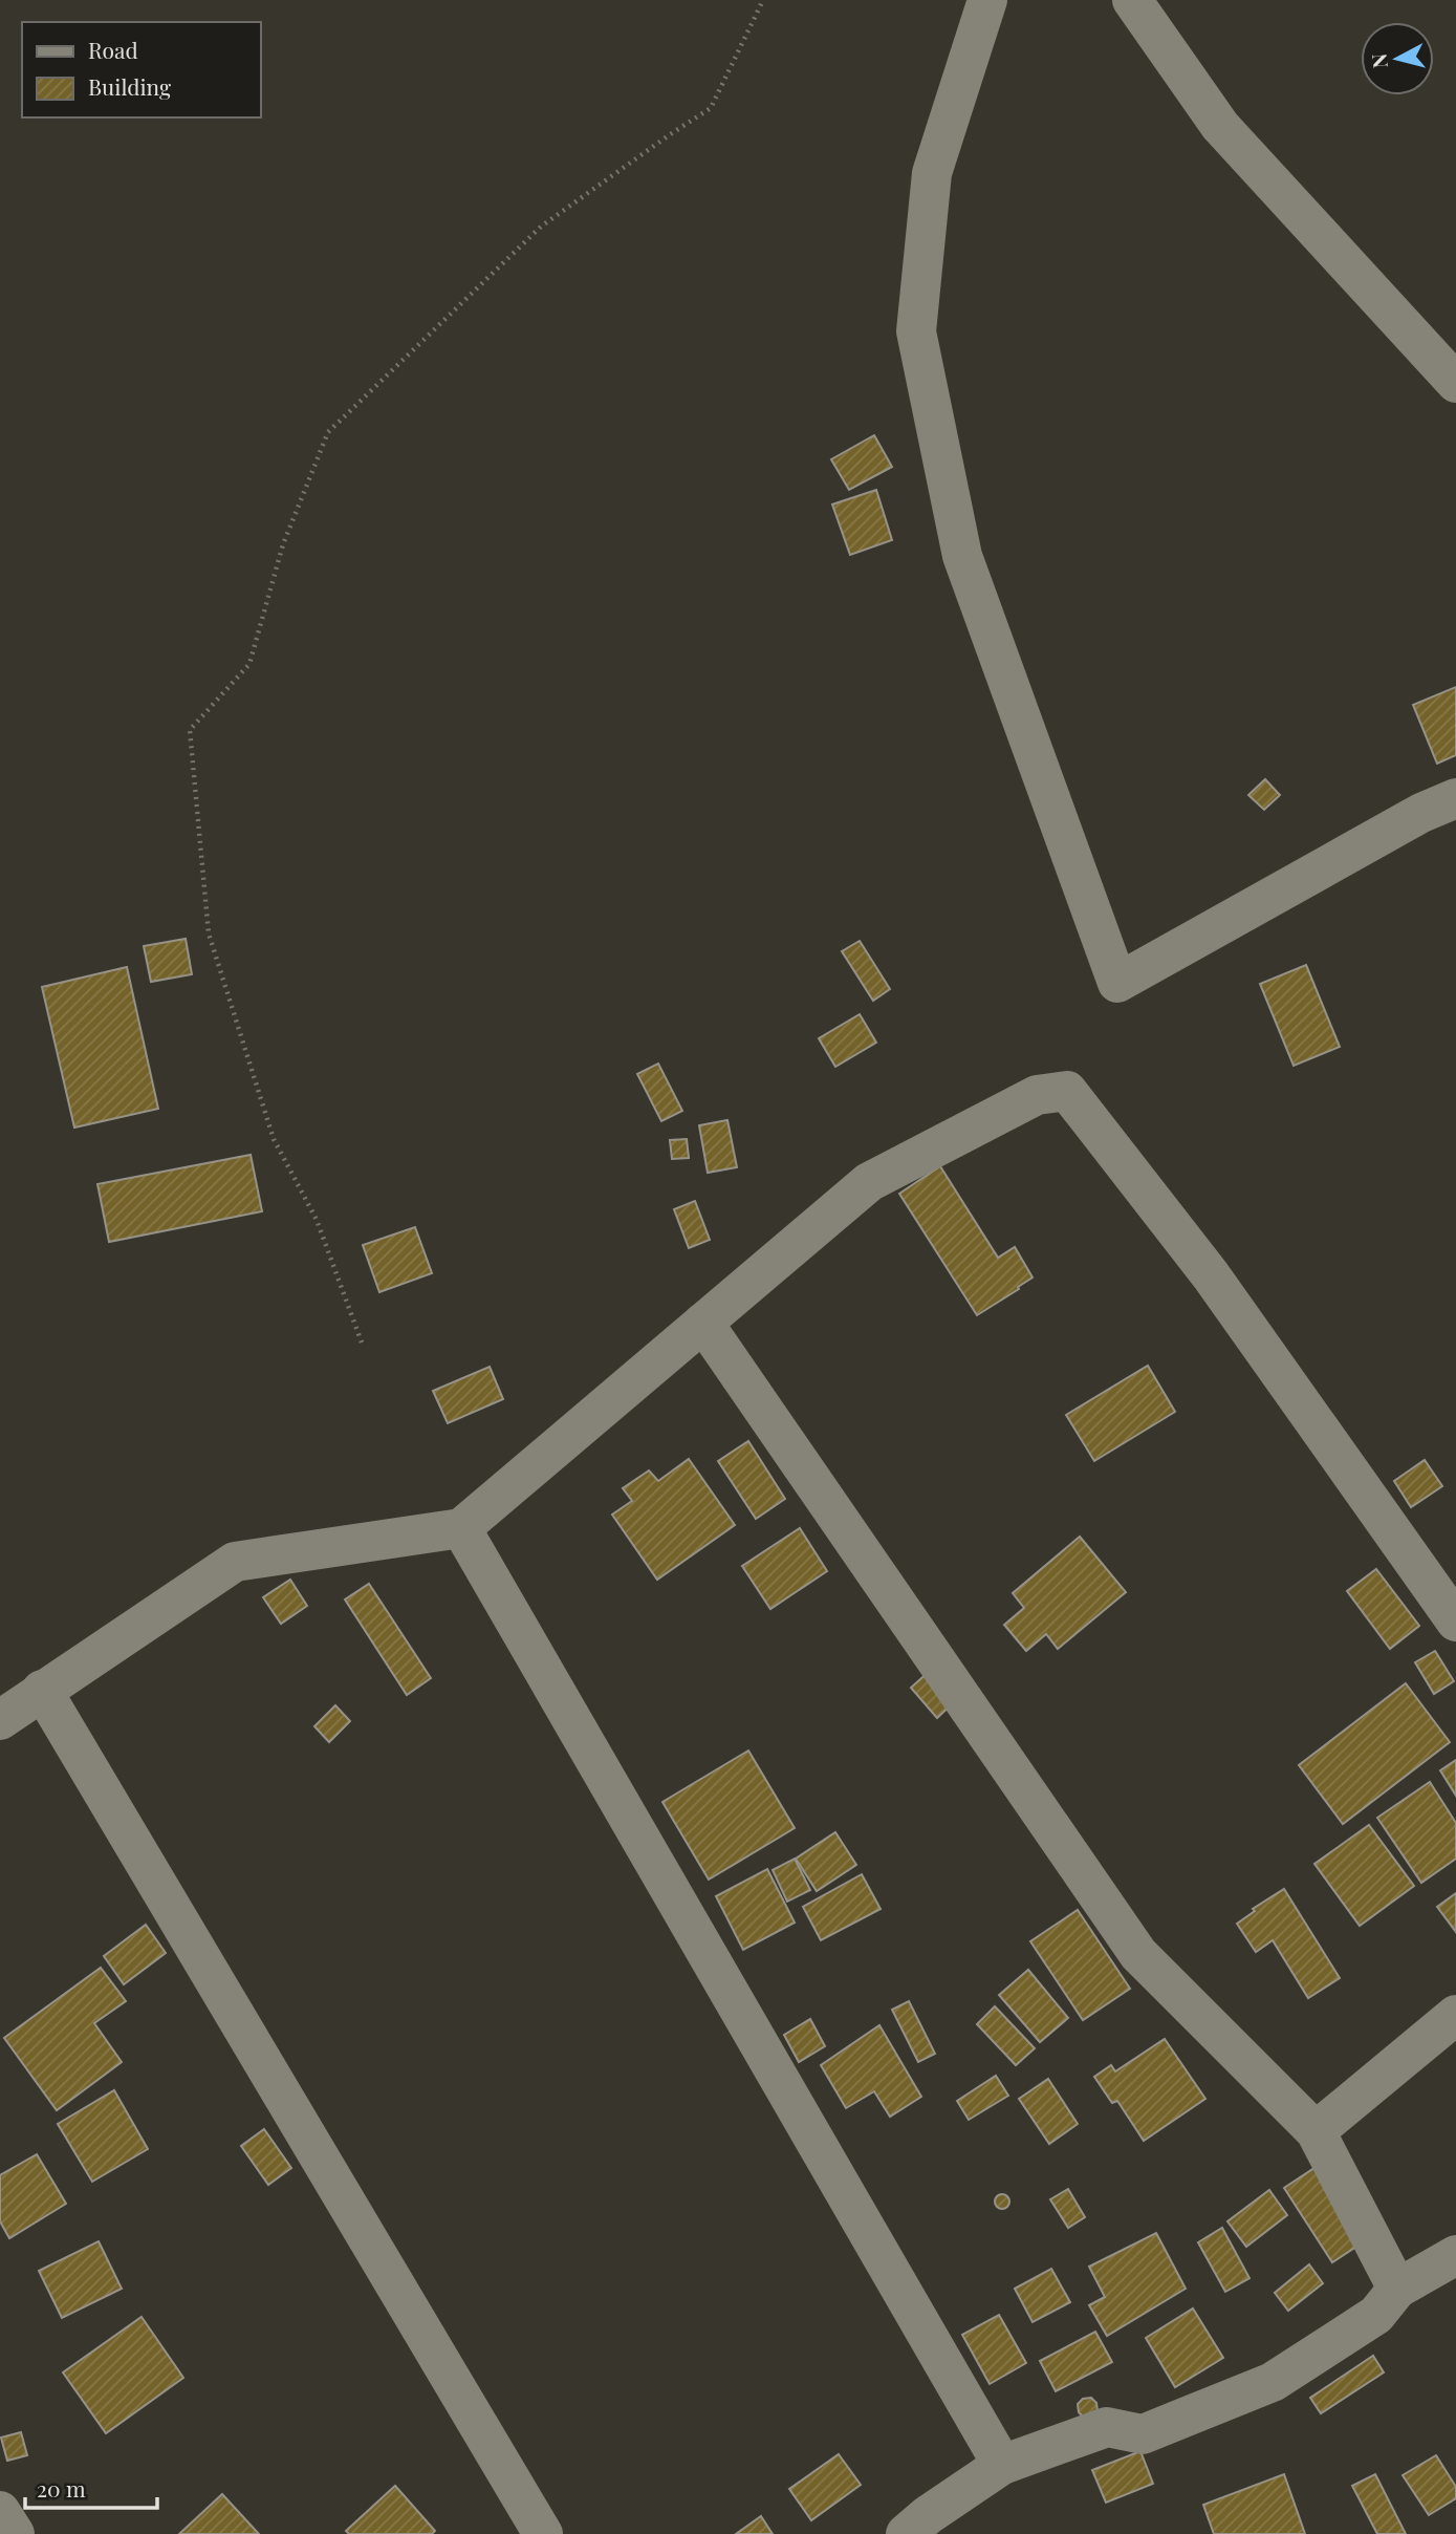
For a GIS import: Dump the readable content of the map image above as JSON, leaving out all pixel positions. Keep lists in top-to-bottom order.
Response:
{
  "legend": ["Road", "Building"],
  "scale_bar": "20 m",
  "north": "left"
}
